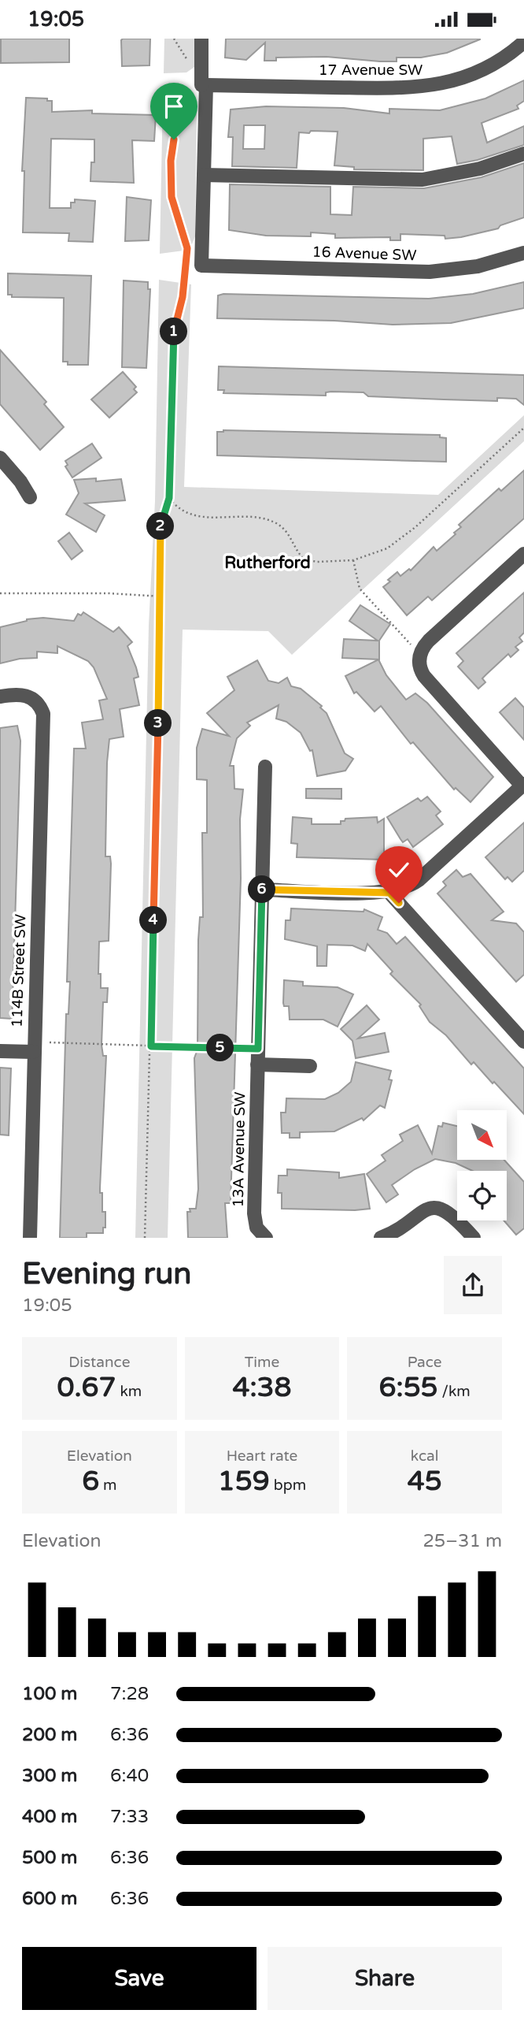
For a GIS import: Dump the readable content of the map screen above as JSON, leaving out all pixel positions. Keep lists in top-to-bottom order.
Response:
{
  "streets": {
    "street": [
      "17 Avenue SW",
      "16 Avenue SW",
      "114B Street SW",
      "13A Avenue SW"
    ]
  },
  "districts": ["Rutherford"],
  "north": "bottom right",
  "page": {
    "status": "19:05",
    "pins": [
      "1",
      "2",
      "3",
      "6",
      "4",
      "5"
    ],
    "heading": ["Evening run", "19:05"],
    "stats": [
      ["Distance", "0.67 km"],
      ["Time", "4:38"],
      ["Pace", "6:55 /km"],
      ["Elevation", "6 m"],
      ["Heart rate", "159 bpm"],
      ["kcal", "45"]
    ],
    "chart": ["Elevation", "25–31 m"],
    "list": [
      {
        "name": "100 m",
        "note": "7:28"
      },
      {
        "name": "200 m",
        "note": "6:36"
      },
      {
        "name": "300 m",
        "note": "6:40"
      },
      {
        "name": "400 m",
        "note": "7:33"
      },
      {
        "name": "500 m",
        "note": "6:36"
      },
      {
        "name": "600 m",
        "note": "6:36"
      }
    ],
    "buttons": ["Save", "Share"]
  }
}
